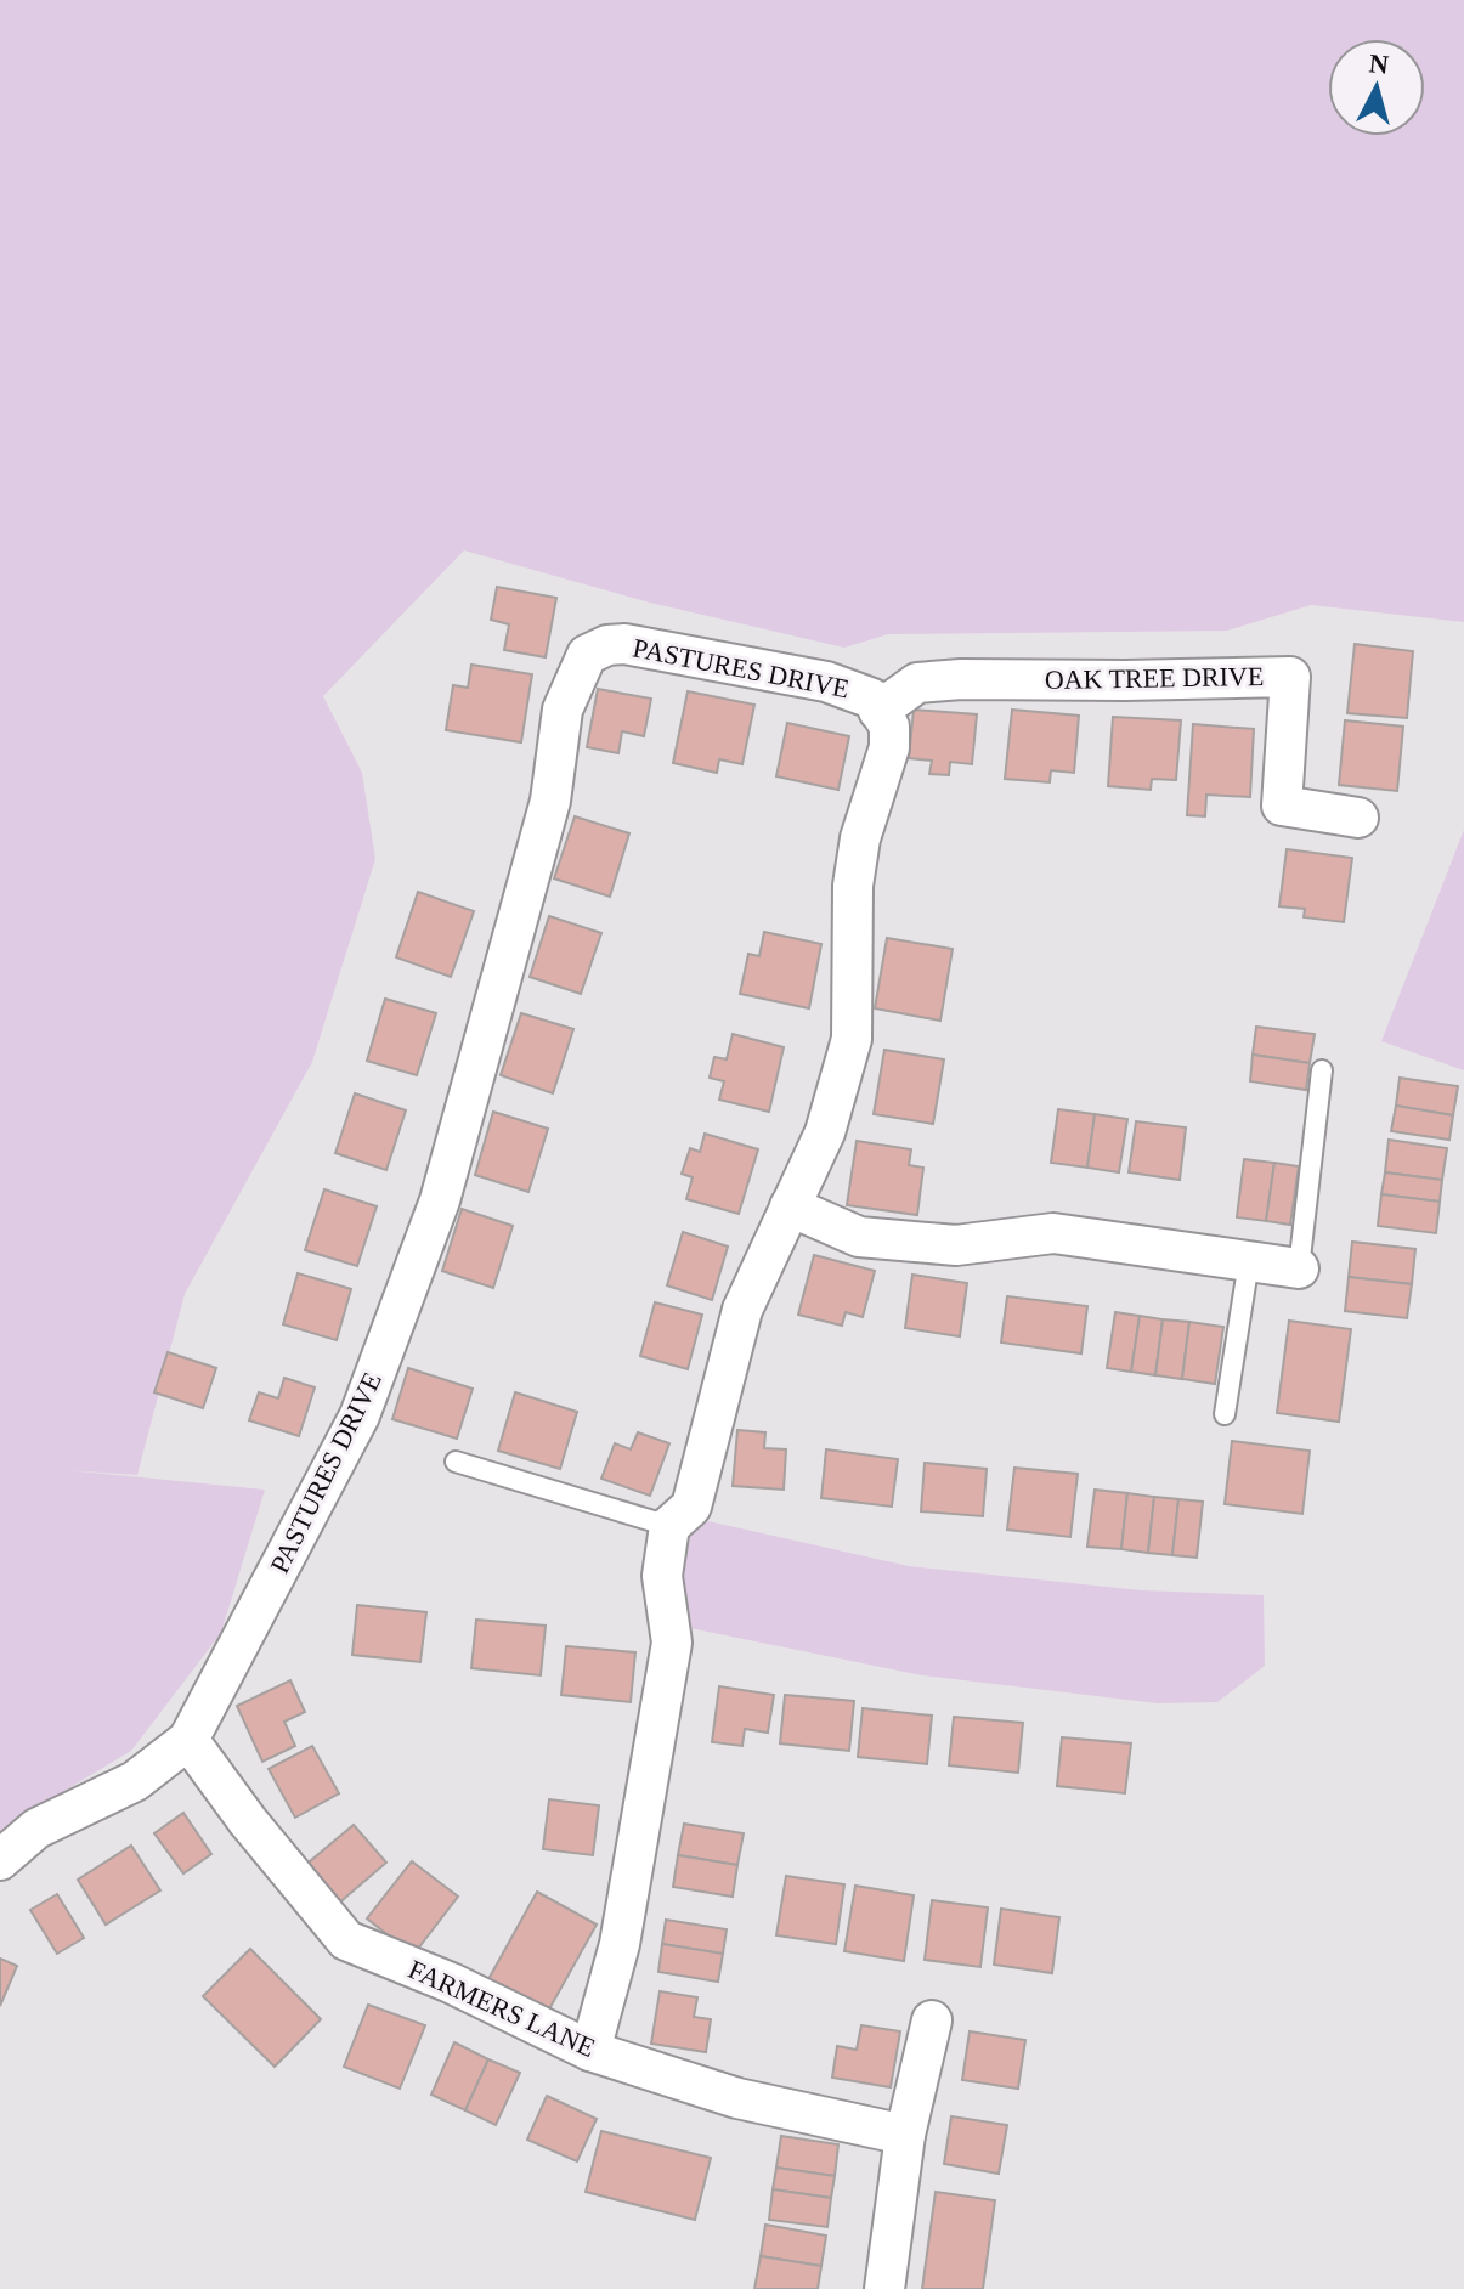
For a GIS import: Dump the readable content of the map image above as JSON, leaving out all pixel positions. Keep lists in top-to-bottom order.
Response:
{
  "streets": {
    "street": ["PASTURES DRIVE", "OAK TREE DRIVE", "FARMERS LANE"]
  },
  "crossings": [
    ["PASTURES DRIVE", "OAK TREE DRIVE"],
    ["PASTURES DRIVE", "FARMERS LANE"]
  ],
  "north": "top"
}
